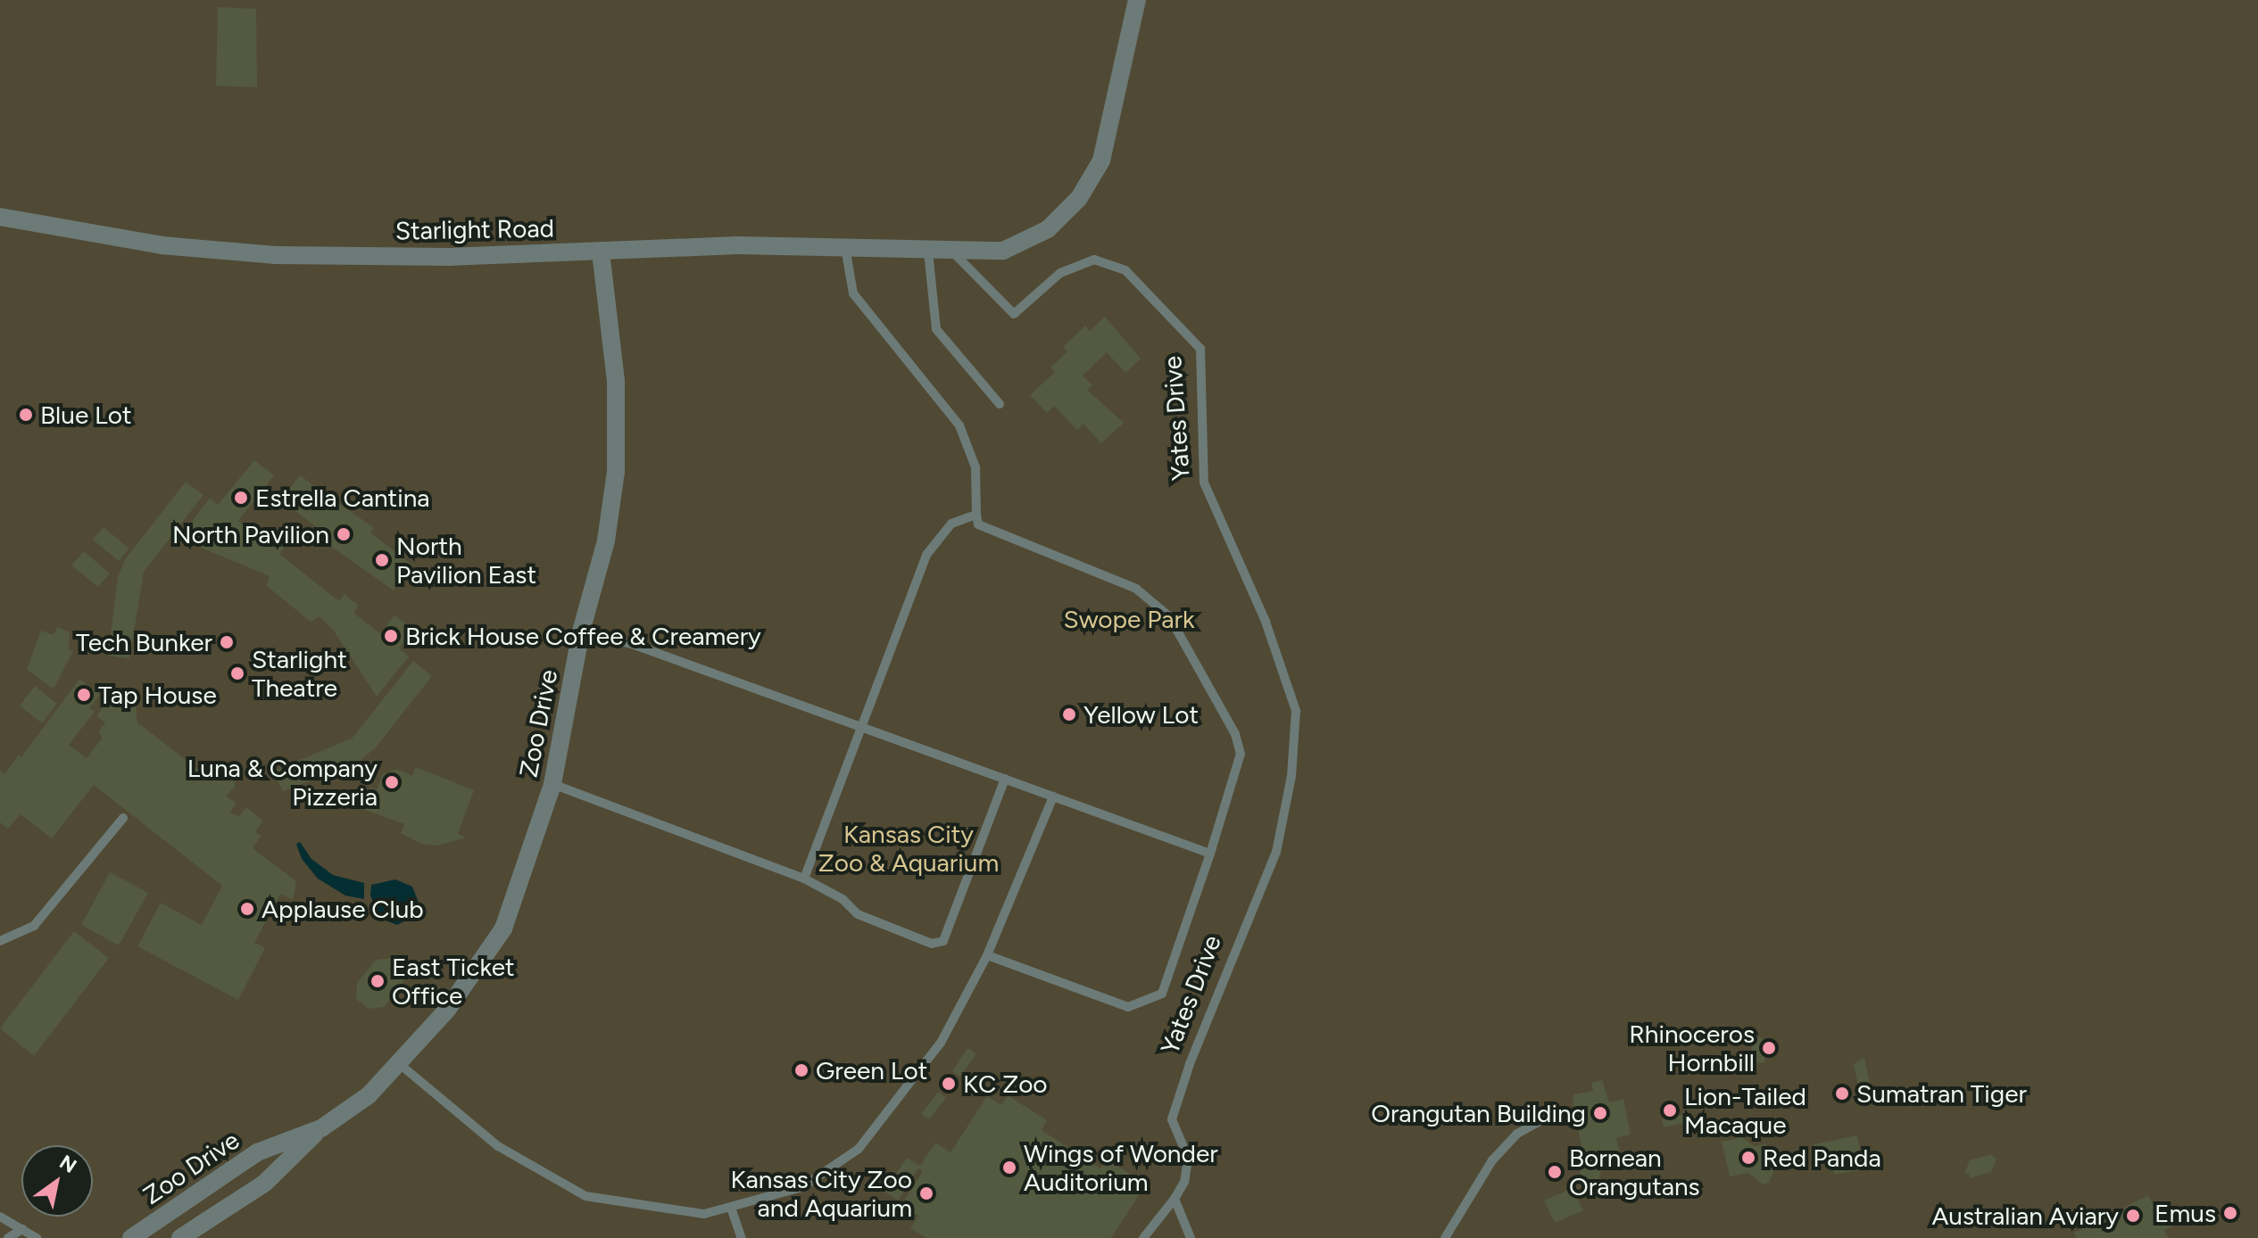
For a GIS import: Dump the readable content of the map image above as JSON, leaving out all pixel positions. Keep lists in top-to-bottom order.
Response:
{
  "streets": {
    "street": ["Starlight Road", "Zoo Drive"],
    "lane": ["Yates Drive"]
  },
  "crossings": [
    ["Starlight Road", "Yates Drive"],
    ["Starlight Road", "Zoo Drive"]
  ],
  "parks": ["Swope Park", "Kansas City Zoo & Aquarium"],
  "places": [
    "Blue Lot",
    "Estrella Cantina",
    "North Pavilion",
    "North Pavilion East",
    "Brick House Coffee & Creamery",
    "Tech Bunker",
    "Starlight Theatre",
    "Tap House",
    "Yellow Lot",
    "Luna & Company Pizzeria",
    "Applause Club",
    "East Ticket Office",
    "Rhinoceros Hornbill",
    "Green Lot",
    "KC Zoo",
    "Sumatran Tiger",
    "Lion-Tailed Macaque",
    "Orangutan Building",
    "Red Panda",
    "Wings of Wonder Auditorium",
    "Bornean Orangutans",
    "Kansas City Zoo and Aquarium",
    "Emus",
    "Australian Aviary"
  ],
  "north": "top right"
}
